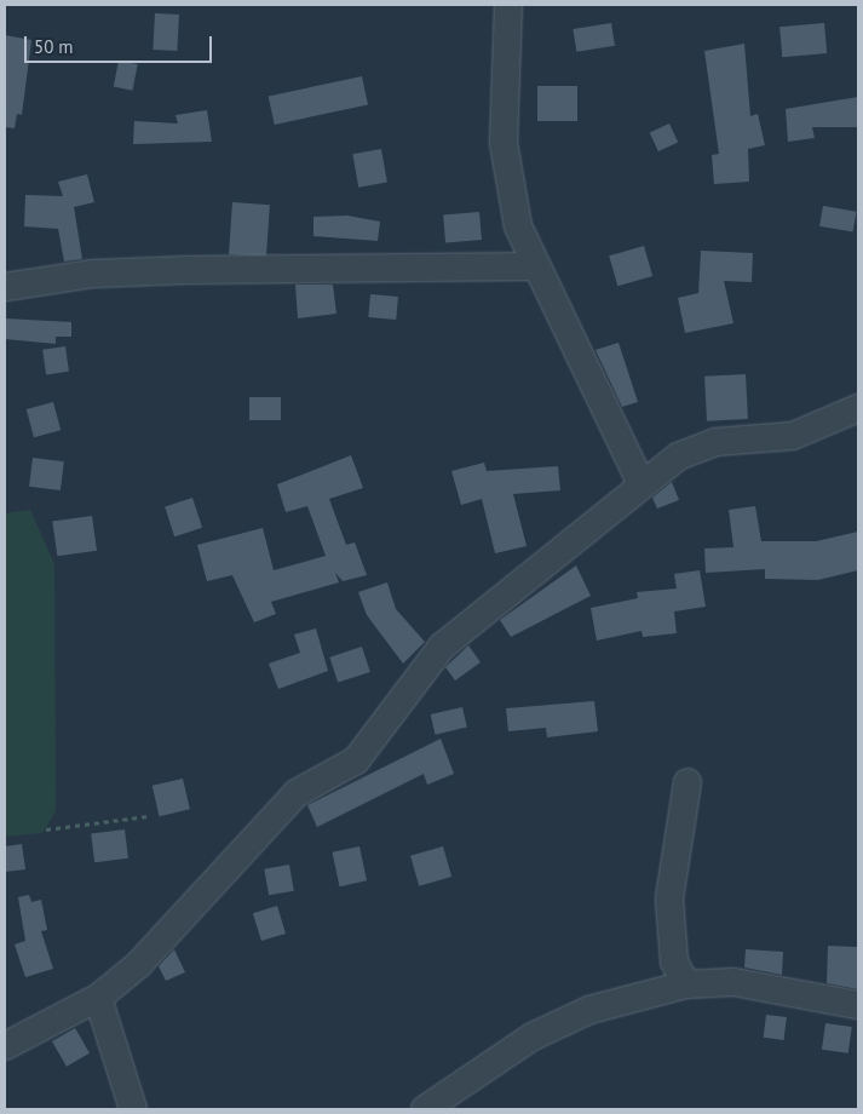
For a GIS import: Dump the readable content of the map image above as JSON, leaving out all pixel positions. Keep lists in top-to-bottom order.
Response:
{
  "scale_bar": "50 m"
}
